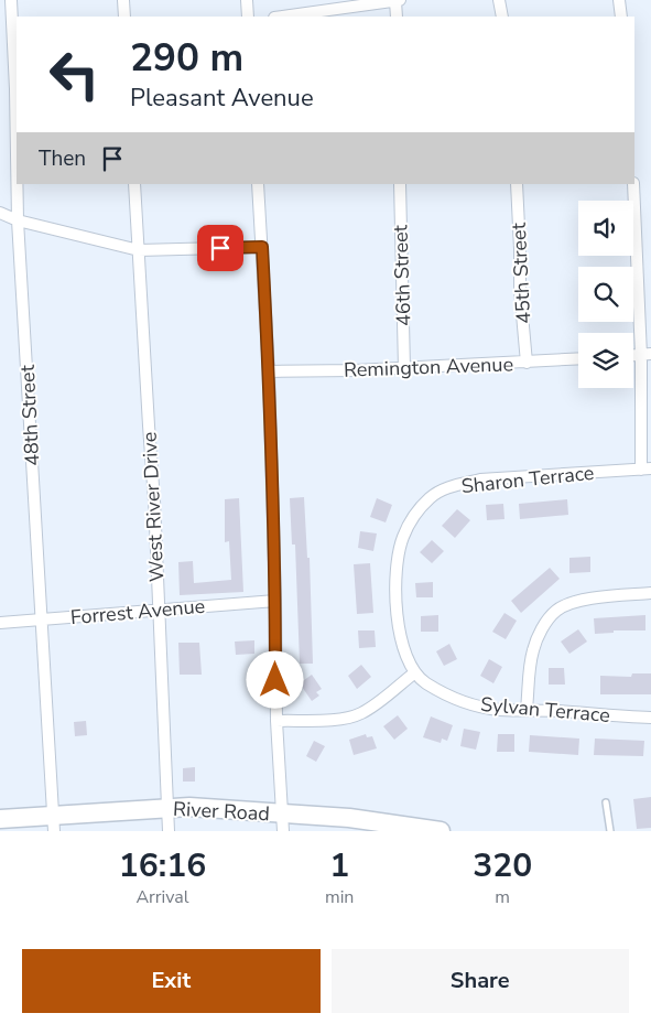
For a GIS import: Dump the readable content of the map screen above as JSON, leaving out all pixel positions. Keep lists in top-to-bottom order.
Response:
{
  "streets": {
    "main road": ["River Road"],
    "street": [
      "45th Street",
      "46th Street",
      "Remington Avenue",
      "48th Street",
      "Sharon Terrace",
      "West River Drive",
      "Forrest Avenue",
      "Sylvan Terrace"
    ]
  },
  "crossings": [
    ["45th Street", "Remington Avenue"],
    ["46th Street", "Remington Avenue"],
    ["48th Street", "Forrest Avenue"],
    ["48th Street", "River Road"],
    ["Sharon Terrace", "Sylvan Terrace"],
    ["West River Drive", "Forrest Avenue"],
    ["West River Drive", "River Road"]
  ],
  "page": {
    "turn": ["290 m", "Pleasant Avenue"],
    "then": "Then",
    "eta": [
      "16:16",
      "Arrival",
      "1",
      "min",
      "320",
      "m"
    ],
    "buttons": ["Exit", "Share"]
  }
}
